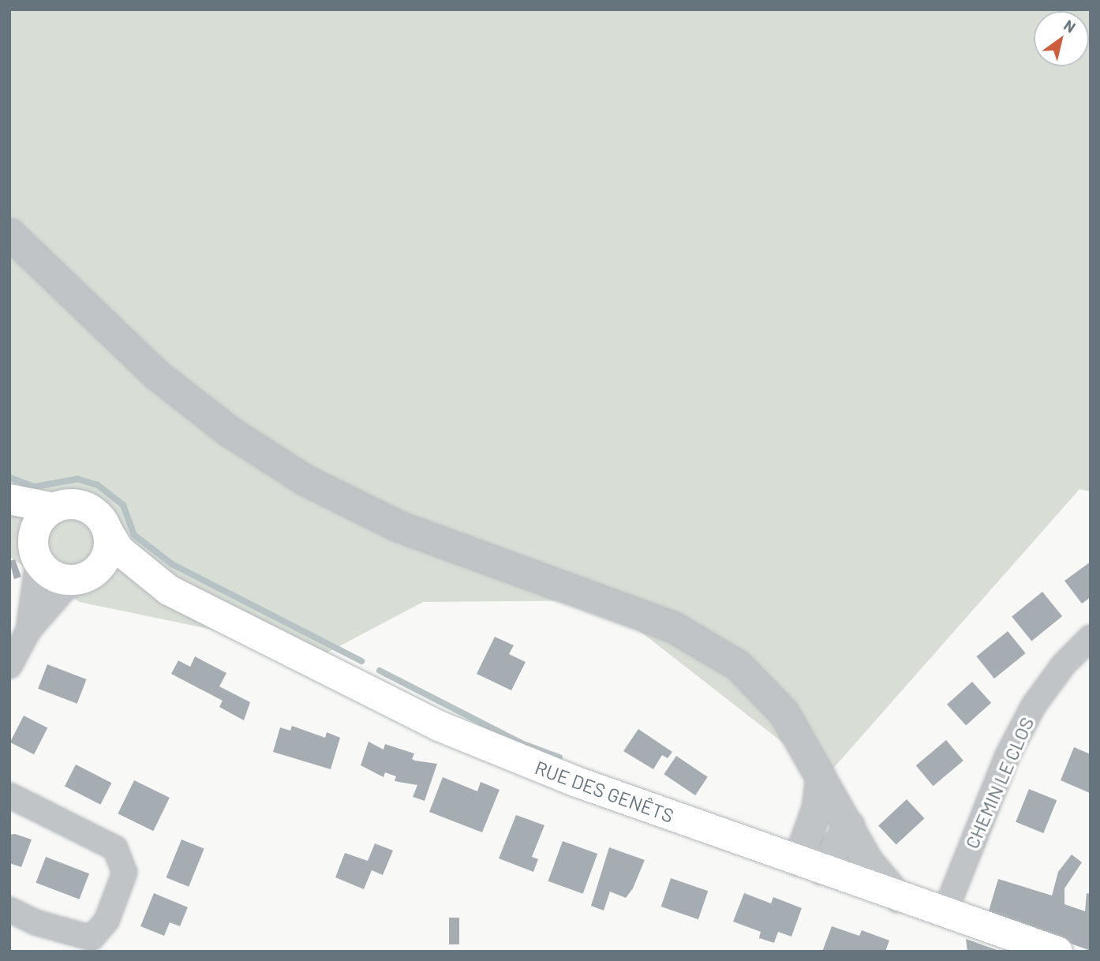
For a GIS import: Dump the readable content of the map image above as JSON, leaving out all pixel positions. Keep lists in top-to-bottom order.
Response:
{
  "streets": {
    "main road": ["RUE DES GENÊTS"],
    "street": ["CHEMIN LE CLOS"]
  },
  "crossings": [
    ["CHEMIN LE CLOS", "RUE DES GENÊTS"]
  ],
  "north": "top right"
}
